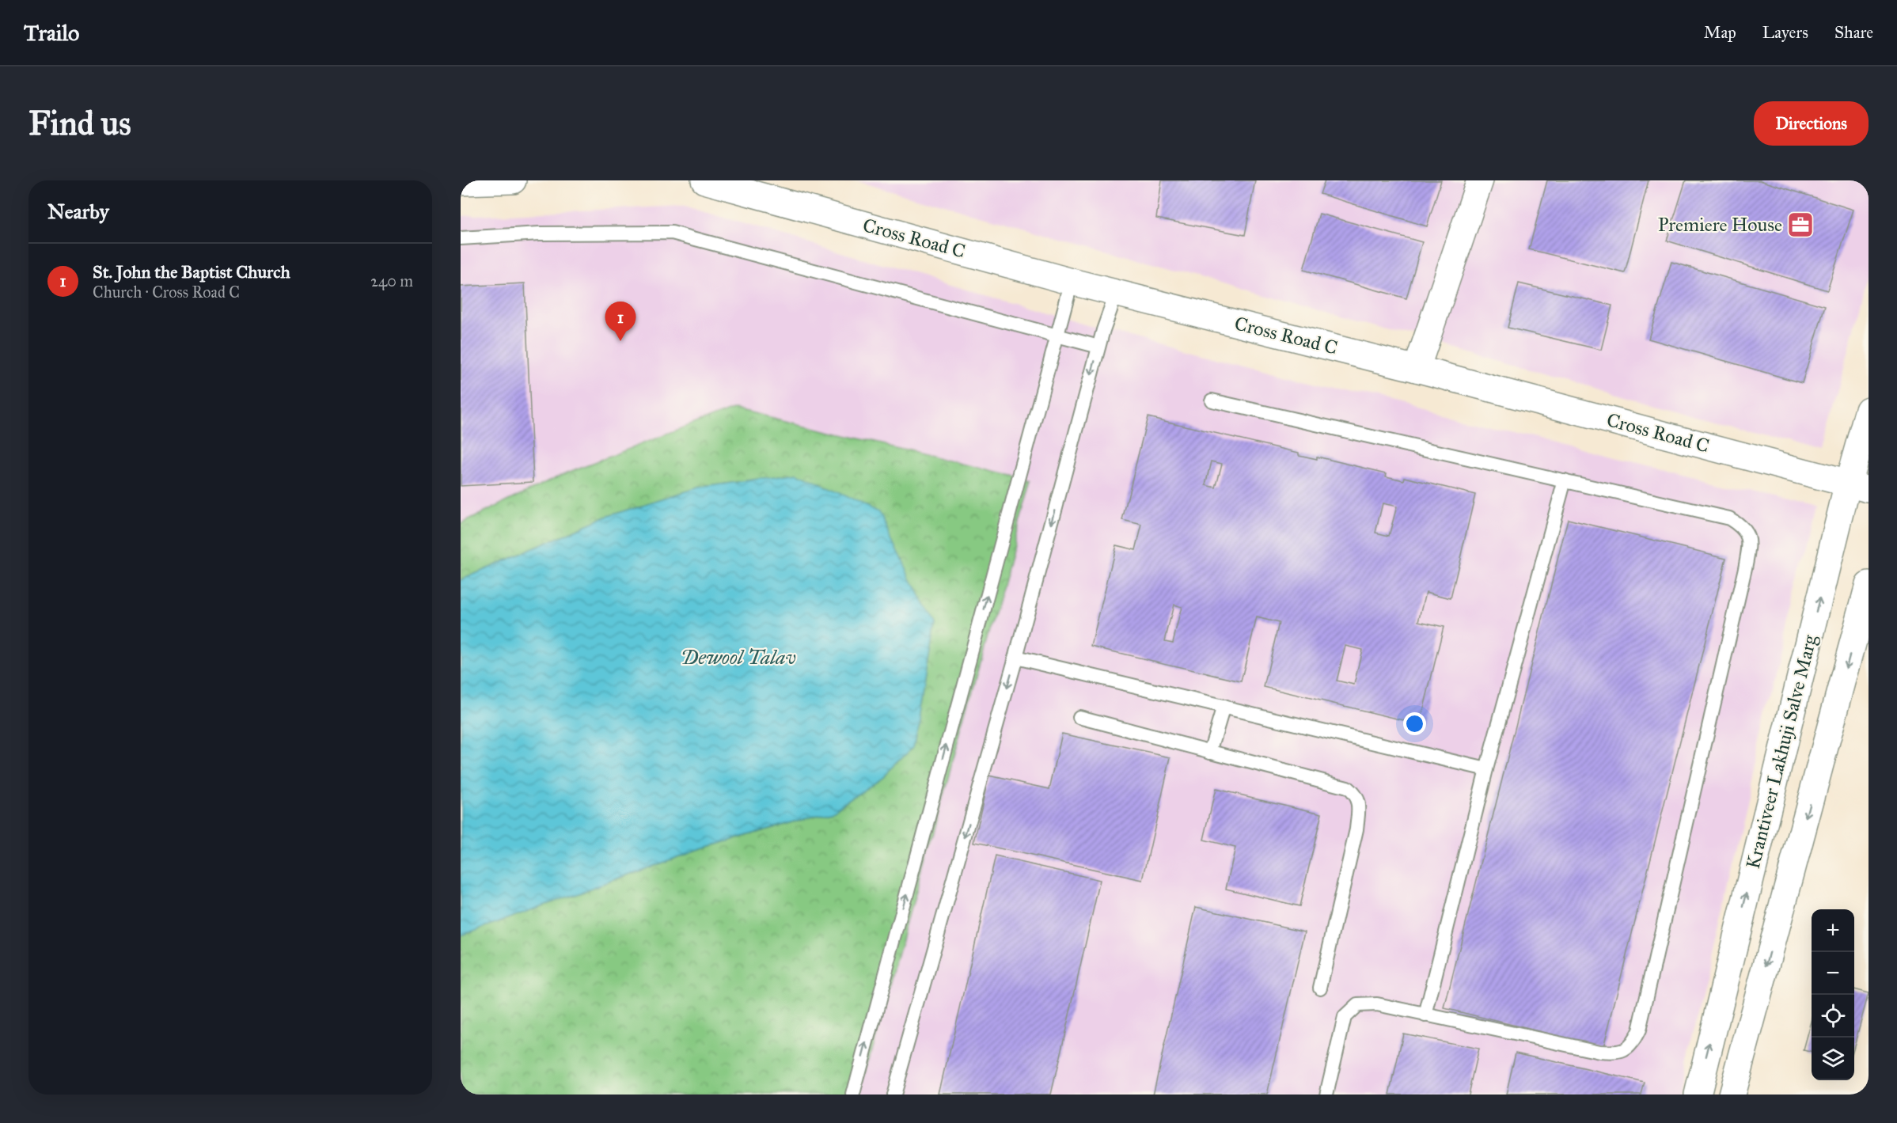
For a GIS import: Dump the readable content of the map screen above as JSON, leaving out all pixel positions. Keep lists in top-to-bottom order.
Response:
{
  "streets": {
    "main road": ["Cross Road C", "Krantiveer Lakhuji Salve Marg"]
  },
  "crossings": [
    ["Cross Road C", "Krantiveer Lakhuji Salve Marg"]
  ],
  "water": ["Dewool Talav"],
  "places": {
    "office": ["Premiere House"]
  },
  "page": {
    "header": "Trailo",
    "nav": ["Map", "Layers", "Share"],
    "buttons": "Directions",
    "title": "Find us",
    "heading": "Nearby",
    "list": [
      {
        "mark": "1",
        "name": "St. John the Baptist Church",
        "note": "Church · Cross Road C",
        "value": "240 m"
      }
    ],
    "pins": "1",
    "map_buttons": ["+", "−"]
  }
}
